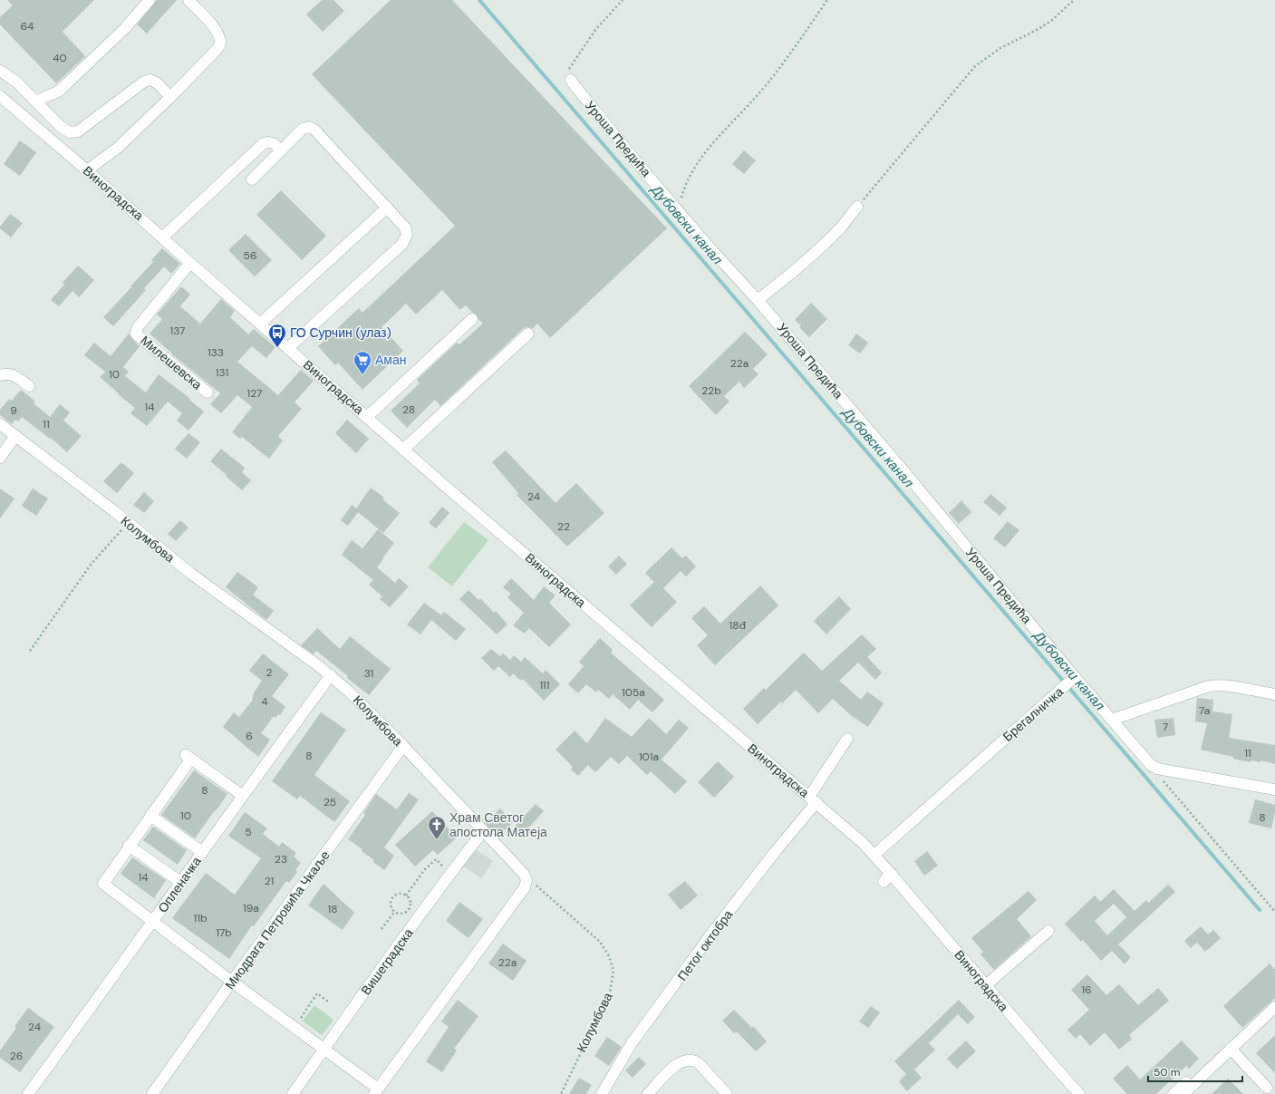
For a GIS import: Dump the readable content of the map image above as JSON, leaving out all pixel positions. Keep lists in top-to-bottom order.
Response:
{
  "streets": {
    "street": [
      "Уроша Предића",
      "Виноградска",
      "Милешевска",
      "Колумбова",
      "Брегалничка",
      "Опленачка",
      "Миодрага Петровића Чкаље",
      "Петог октобра",
      "Вишеградска"
    ]
  },
  "crossings": [
    ["Уроша Предића", "Брегалничка"],
    ["Виноградска", "Милешевска"],
    ["Виноградска", "Брегалничка"],
    ["Виноградска", "Петог октобра"],
    ["Колумбова", "Опленачка"],
    ["Колумбова", "Миодрага Петровића Чкаље"],
    ["Колумбова", "Вишеградска"]
  ],
  "water": ["Дубовски канал"],
  "places": {
    "bus stop": ["ГО Сурчин (улаз)"],
    "supermarket": ["Аман"],
    "church": ["Храм Светог апостола Матеја"]
  },
  "house_numbers": [
    "64",
    "40",
    "56",
    "137",
    "133",
    "22a",
    "131",
    "10",
    "22b",
    "127",
    "14",
    "28",
    "9",
    "11",
    "24",
    "22",
    "18đ",
    "2",
    "31",
    "111",
    "105a",
    "4",
    "7a",
    "7",
    "6",
    "11",
    "8",
    "101a",
    "8",
    "25",
    "10",
    "8",
    "5",
    "23",
    "14",
    "21",
    "19a",
    "18",
    "11b",
    "17b",
    "22a",
    "16",
    "24",
    "26"
  ],
  "scale_bar": "50 m"
}
